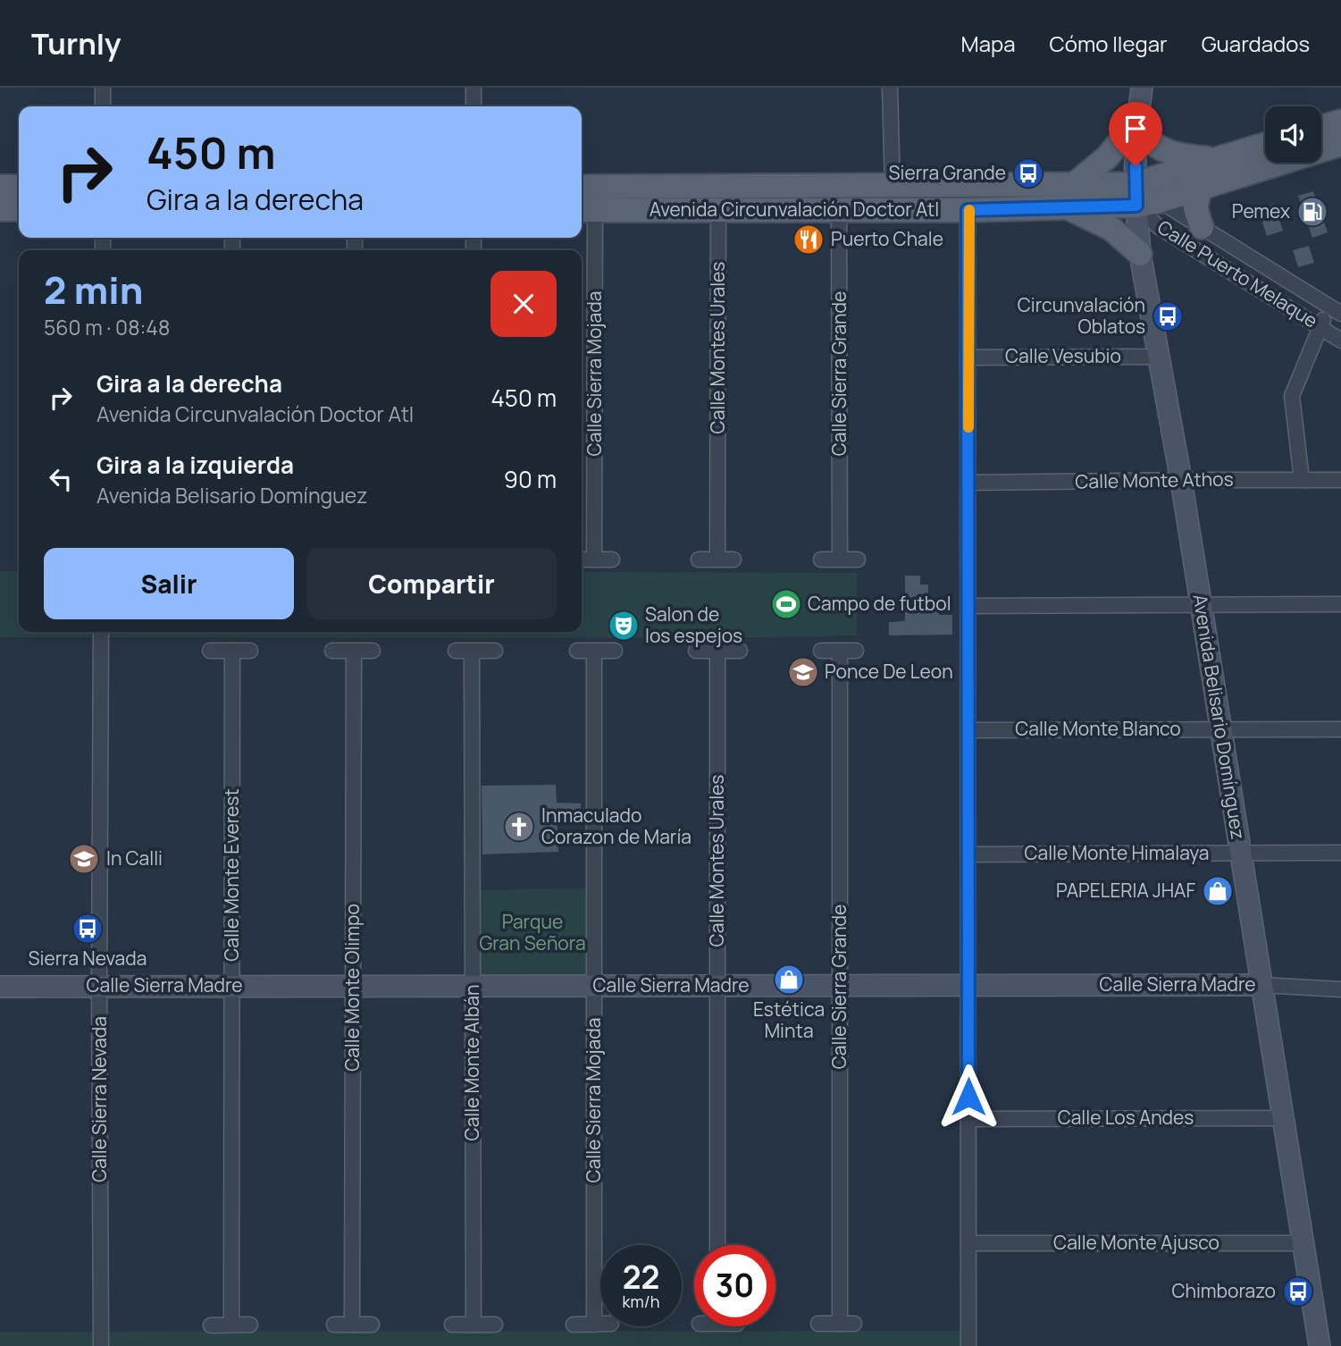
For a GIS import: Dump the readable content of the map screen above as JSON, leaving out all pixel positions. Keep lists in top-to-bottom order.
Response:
{
  "streets": {
    "main road": ["Avenida Circunvalación Doctor Atl"],
    "street": [
      "Calle Puerto Melaque",
      "Calle Montes Urales",
      "Calle Vesubio",
      "Calle Sierra Mojada",
      "Calle Sierra Grande",
      "Calle Monte Athos",
      "Avenida Belisario Domínguez",
      "Calle Monte Blanco",
      "Calle Monte Himalaya",
      "Calle Monte Everest",
      "Calle Sierra Madre",
      "Calle Monte Olimpo",
      "Calle Monte Albán",
      "Calle Sierra Nevada",
      "Calle Los Andes",
      "Calle Monte Ajusco"
    ]
  },
  "crossings": [
    ["Avenida Circunvalación Doctor Atl", "Calle Puerto Melaque"],
    ["Avenida Circunvalación Doctor Atl", "Calle Montes Urales"],
    ["Avenida Circunvalación Doctor Atl", "Calle Sierra Mojada"],
    ["Avenida Circunvalación Doctor Atl", "Calle Sierra Grande"],
    ["Avenida Circunvalación Doctor Atl", "Avenida Belisario Domínguez"],
    ["Calle Puerto Melaque", "Avenida Belisario Domínguez"],
    ["Calle Montes Urales", "Calle Sierra Madre"],
    ["Calle Vesubio", "Avenida Belisario Domínguez"],
    ["Calle Sierra Mojada", "Calle Sierra Madre"],
    ["Calle Sierra Grande", "Calle Sierra Madre"],
    ["Calle Monte Athos", "Avenida Belisario Domínguez"],
    ["Avenida Belisario Domínguez", "Calle Monte Blanco"],
    ["Avenida Belisario Domínguez", "Calle Monte Himalaya"],
    ["Avenida Belisario Domínguez", "Calle Sierra Madre"],
    ["Avenida Belisario Domínguez", "Calle Los Andes"],
    ["Avenida Belisario Domínguez", "Calle Monte Ajusco"],
    ["Calle Monte Everest", "Calle Sierra Madre"],
    ["Calle Sierra Madre", "Calle Monte Olimpo"],
    ["Calle Sierra Madre", "Calle Monte Albán"],
    ["Calle Sierra Madre", "Calle Sierra Nevada"]
  ],
  "parks": ["Parque Gran Señora"],
  "places": {
    "bus stop": [
      "Sierra Grande",
      "Circunvalación Oblatos",
      "Sierra Nevada",
      "Chimborazo"
    ],
    "fuel station": ["Pemex"],
    "restaurant": ["Puerto Chale"],
    "sports": ["Campo de futbol"],
    "theatre": ["Salon de los espejos"],
    "school or university": ["Ponce De Leon", "In Calli"],
    "church": ["Inmaculado Corazon de María"],
    "shop": ["PAPELERIA JHAF", "Estética Minta"]
  },
  "page": {
    "header": "Turnly",
    "nav": ["Mapa", "Cómo llegar", "Guardados"],
    "turn": ["450 m", "Gira a la derecha"],
    "heading": ["2 min", "560 m · 08:48"],
    "list": [
      {
        "name": "Gira a la derecha",
        "note": "Avenida Circunvalación Doctor Atl",
        "value": "450 m"
      },
      {
        "name": "Gira a la izquierda",
        "note": "Avenida Belisario Domínguez",
        "value": "90 m"
      }
    ],
    "buttons": ["Salir", "Compartir"],
    "speed": "22 km/h",
    "limit": "30"
  }
}
